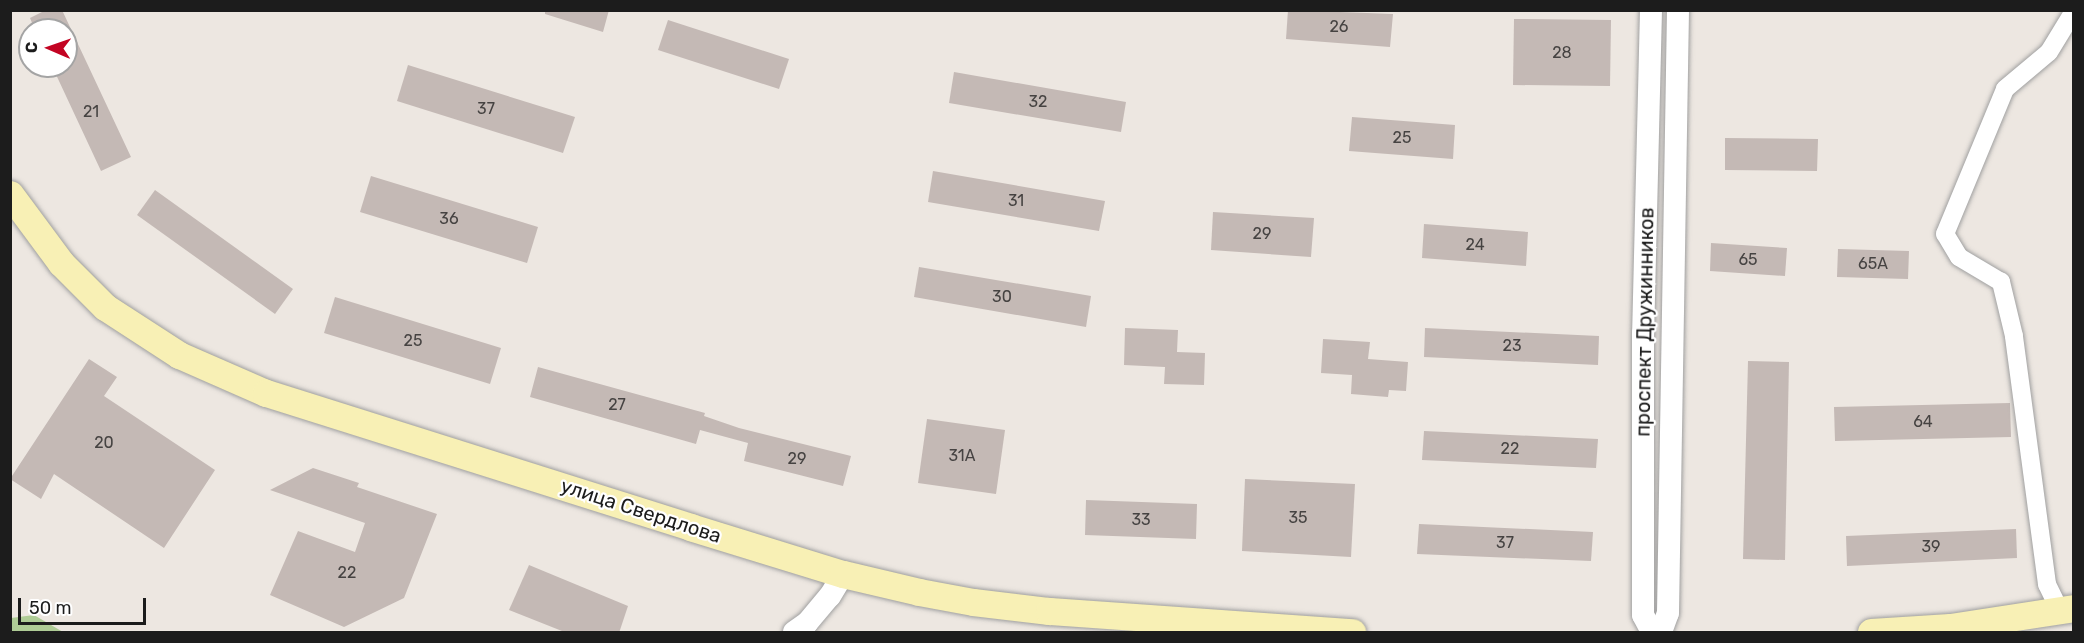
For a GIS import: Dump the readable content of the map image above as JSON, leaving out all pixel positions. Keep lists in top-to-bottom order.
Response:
{
  "streets": {
    "main road": ["улица Свердлова"],
    "street": ["проспект Дружинников"]
  },
  "house_numbers": [
    "26",
    "28",
    "32",
    "37",
    "21",
    "25",
    "31",
    "36",
    "29",
    "24",
    "65",
    "65А",
    "30",
    "25",
    "23",
    "27",
    "64",
    "20",
    "22",
    "31А",
    "29",
    "35",
    "33",
    "37",
    "39",
    "22"
  ],
  "scale_bar": "50 m",
  "north": "left"
}
